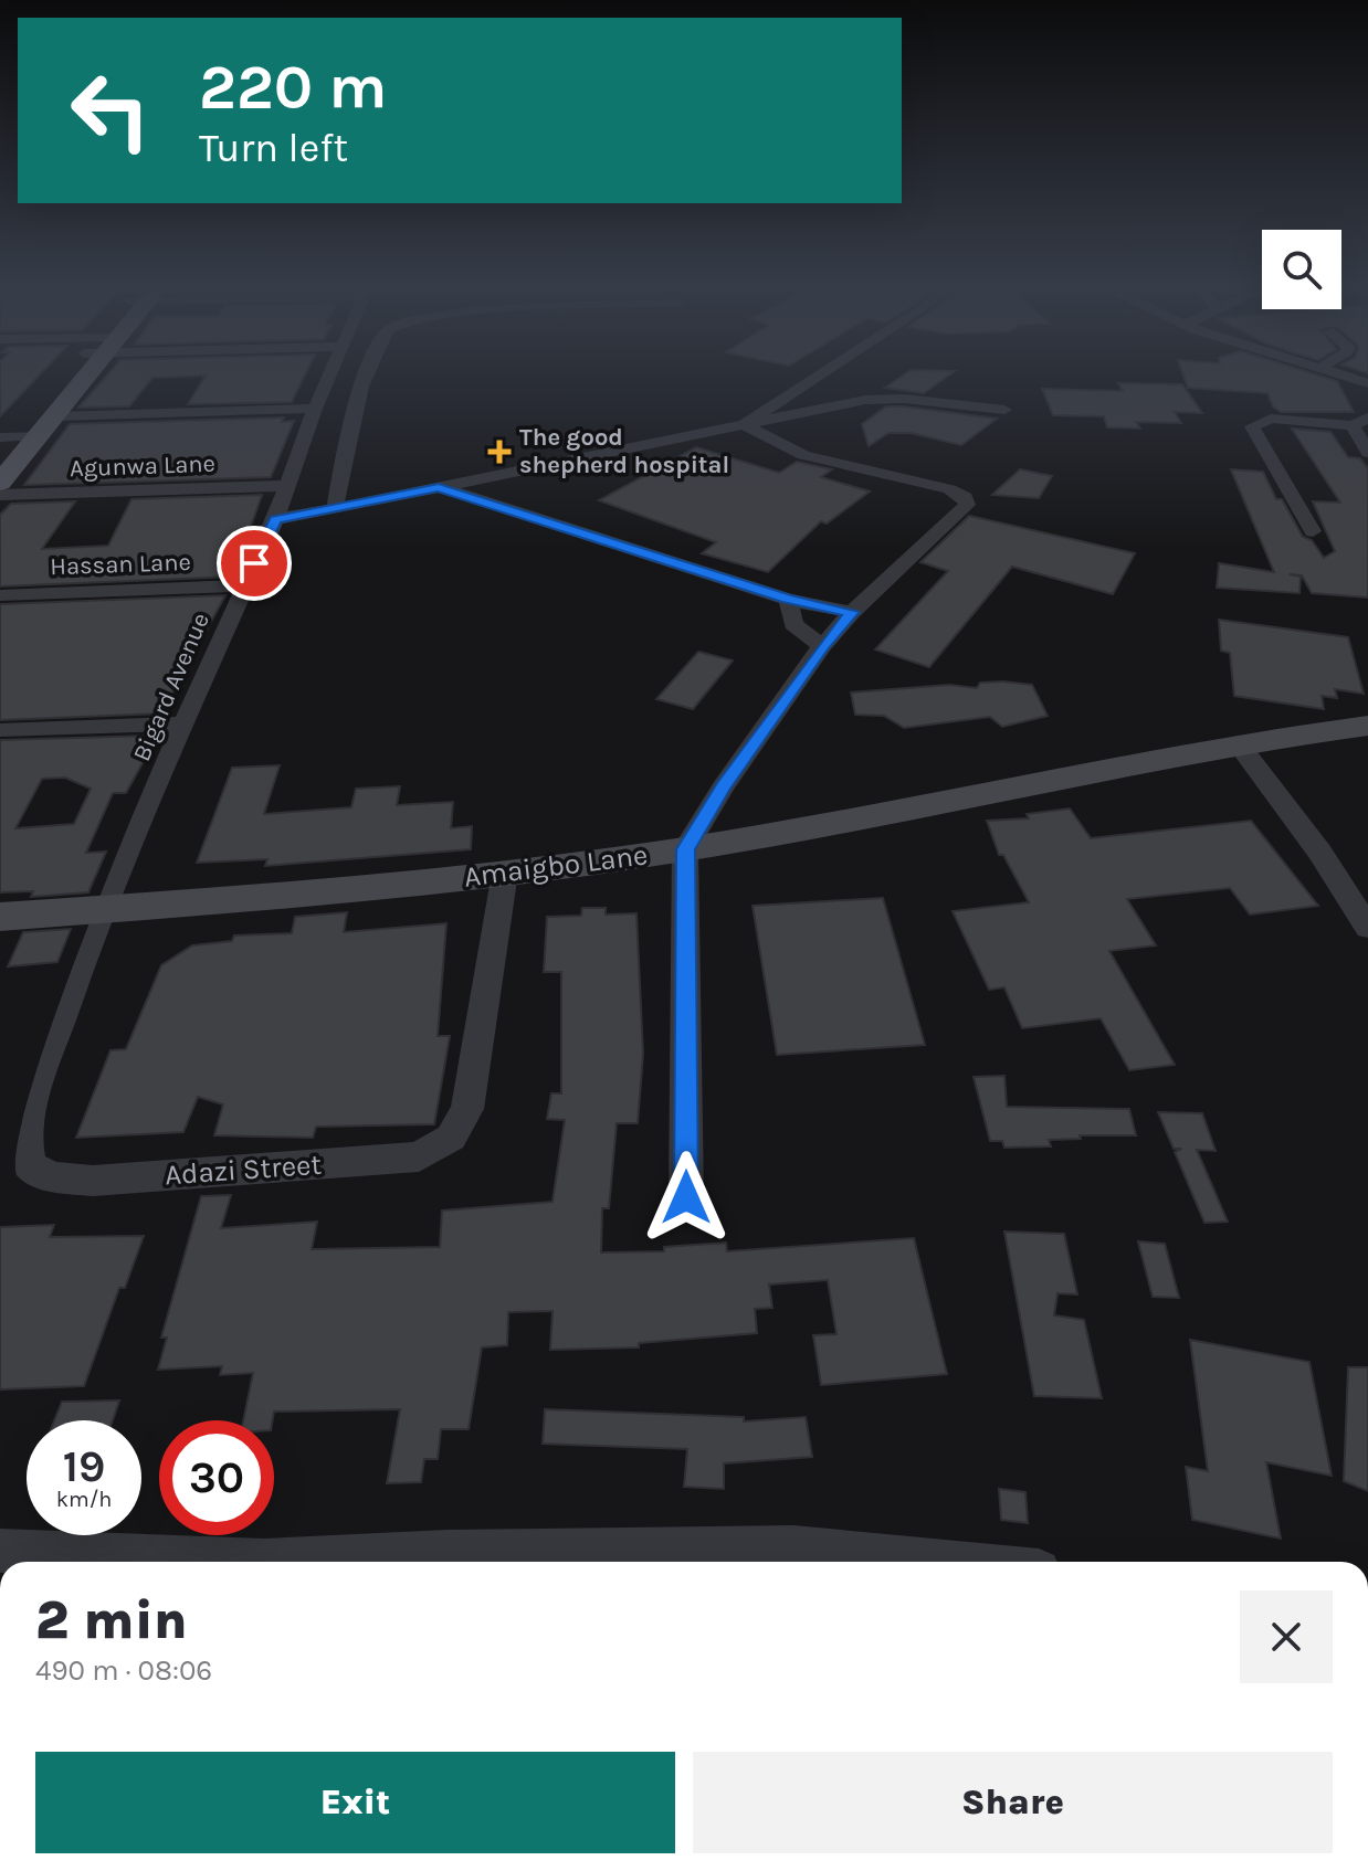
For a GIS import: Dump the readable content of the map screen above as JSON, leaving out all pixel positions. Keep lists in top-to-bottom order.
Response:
{
  "streets": {
    "main road": ["Amaigbo Lane"],
    "street": [
      "Agunwa Lane",
      "Hassan Lane",
      "Bigard Avenue",
      "Adazi Street"
    ]
  },
  "crossings": [
    ["Agunwa Lane", "Bigard Avenue"],
    ["Hassan Lane", "Bigard Avenue"],
    ["Bigard Avenue", "Amaigbo Lane"],
    ["Bigard Avenue", "Adazi Street"],
    ["Amaigbo Lane", "Adazi Street"]
  ],
  "places": {
    "health": ["The good shepherd hospital"]
  },
  "page": {
    "turn": ["220 m", "Turn left"],
    "speed": "19 km/h",
    "limit": "30",
    "heading": ["2 min", "490 m · 08:06"],
    "buttons": ["Exit", "Share"]
  }
}
